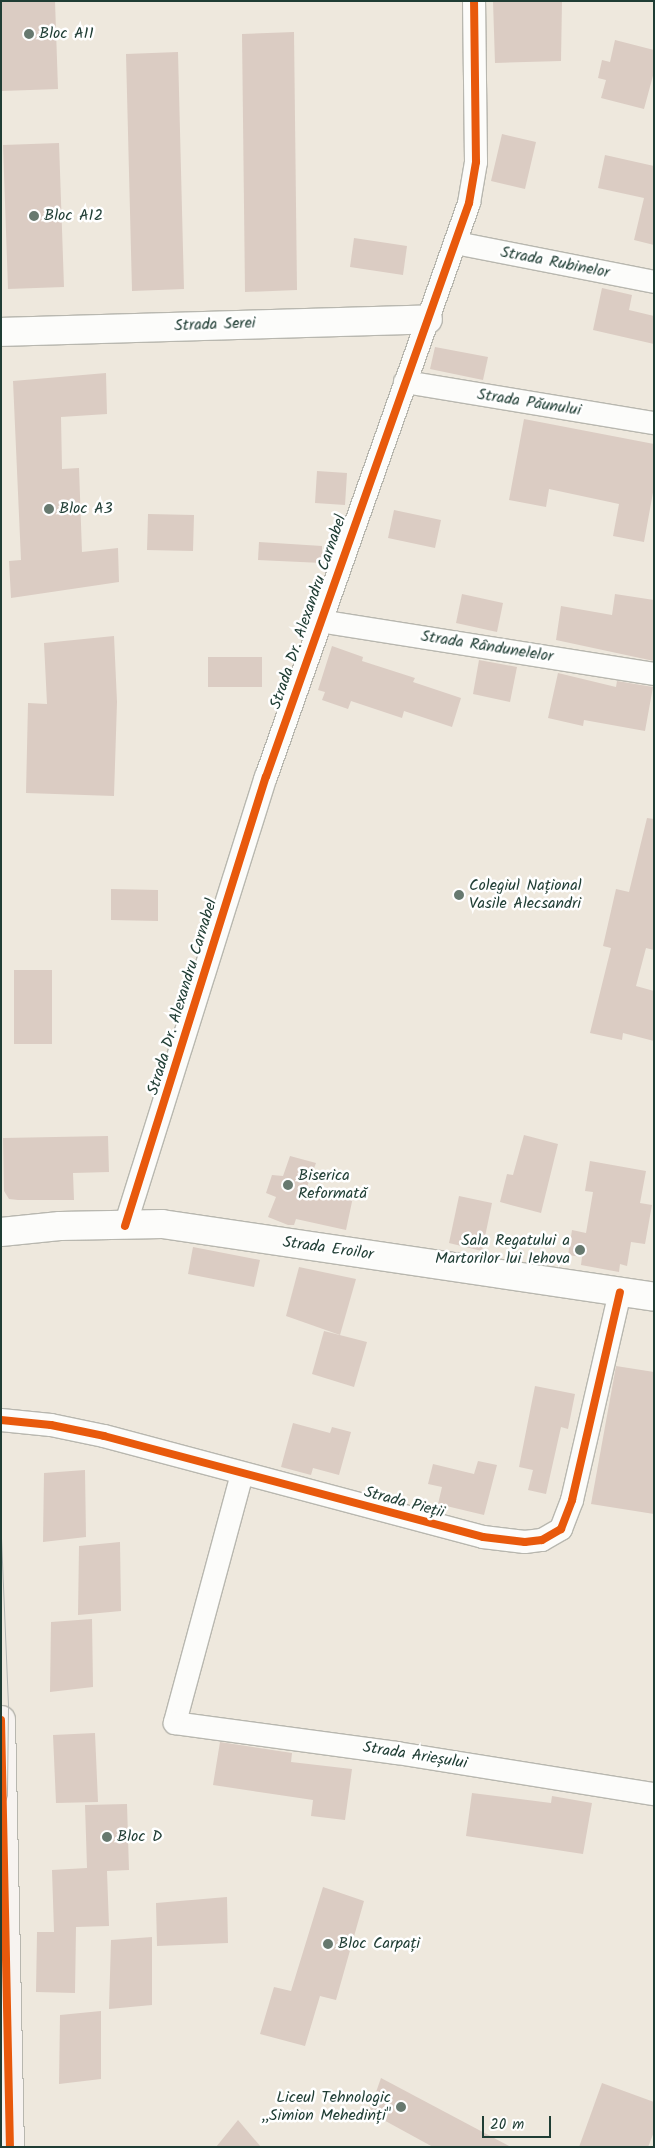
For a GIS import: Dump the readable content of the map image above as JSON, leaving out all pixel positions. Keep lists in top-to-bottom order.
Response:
{
  "streets": {
    "street": [
      "Strada Rubinelor",
      "Strada Serei",
      "Strada Păunului",
      "Strada Dr. Alexandru Carnabel",
      "Strada Rândunelelor",
      "Strada Eroilor",
      "Strada Pieții",
      "Strada Arieșului"
    ]
  },
  "crossings": [
    ["Strada Rubinelor", "Strada Dr. Alexandru Carnabel"],
    ["Strada Serei", "Strada Dr. Alexandru Carnabel"],
    ["Strada Păunului", "Strada Dr. Alexandru Carnabel"],
    ["Strada Dr. Alexandru Carnabel", "Strada Rândunelelor"],
    ["Strada Dr. Alexandru Carnabel", "Strada Eroilor"],
    ["Strada Eroilor", "Strada Pieții"],
    ["Strada Pieții", "Strada Arieșului"]
  ],
  "places": [
    "Bloc A11",
    "Bloc A12",
    "Bloc A3",
    "Colegiul Național Vasile Alecsandri",
    "Biserica Reformată",
    "Sala Regatului a Martorilor lui Iehova",
    "Bloc D",
    "Bloc Carpați",
    "Liceul Tehnologic ,,Simion Mehedinți\""
  ],
  "scale_bar": "20 m"
}
